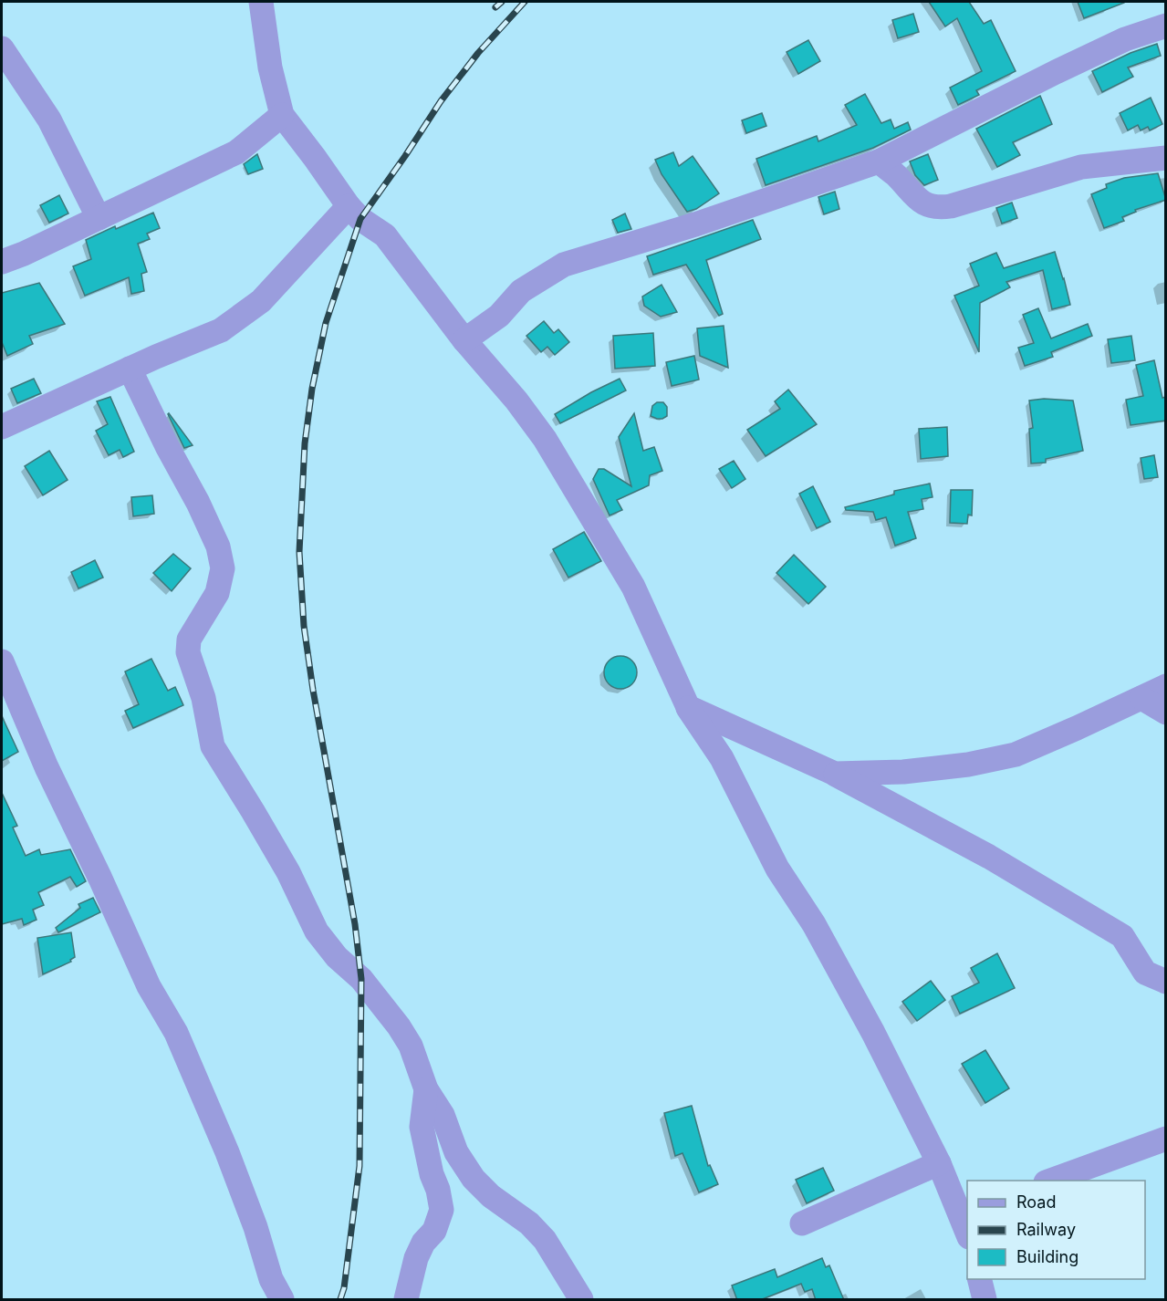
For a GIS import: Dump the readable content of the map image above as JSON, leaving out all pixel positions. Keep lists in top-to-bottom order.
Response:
{
  "legend": ["Road", "Railway", "Building"]
}
